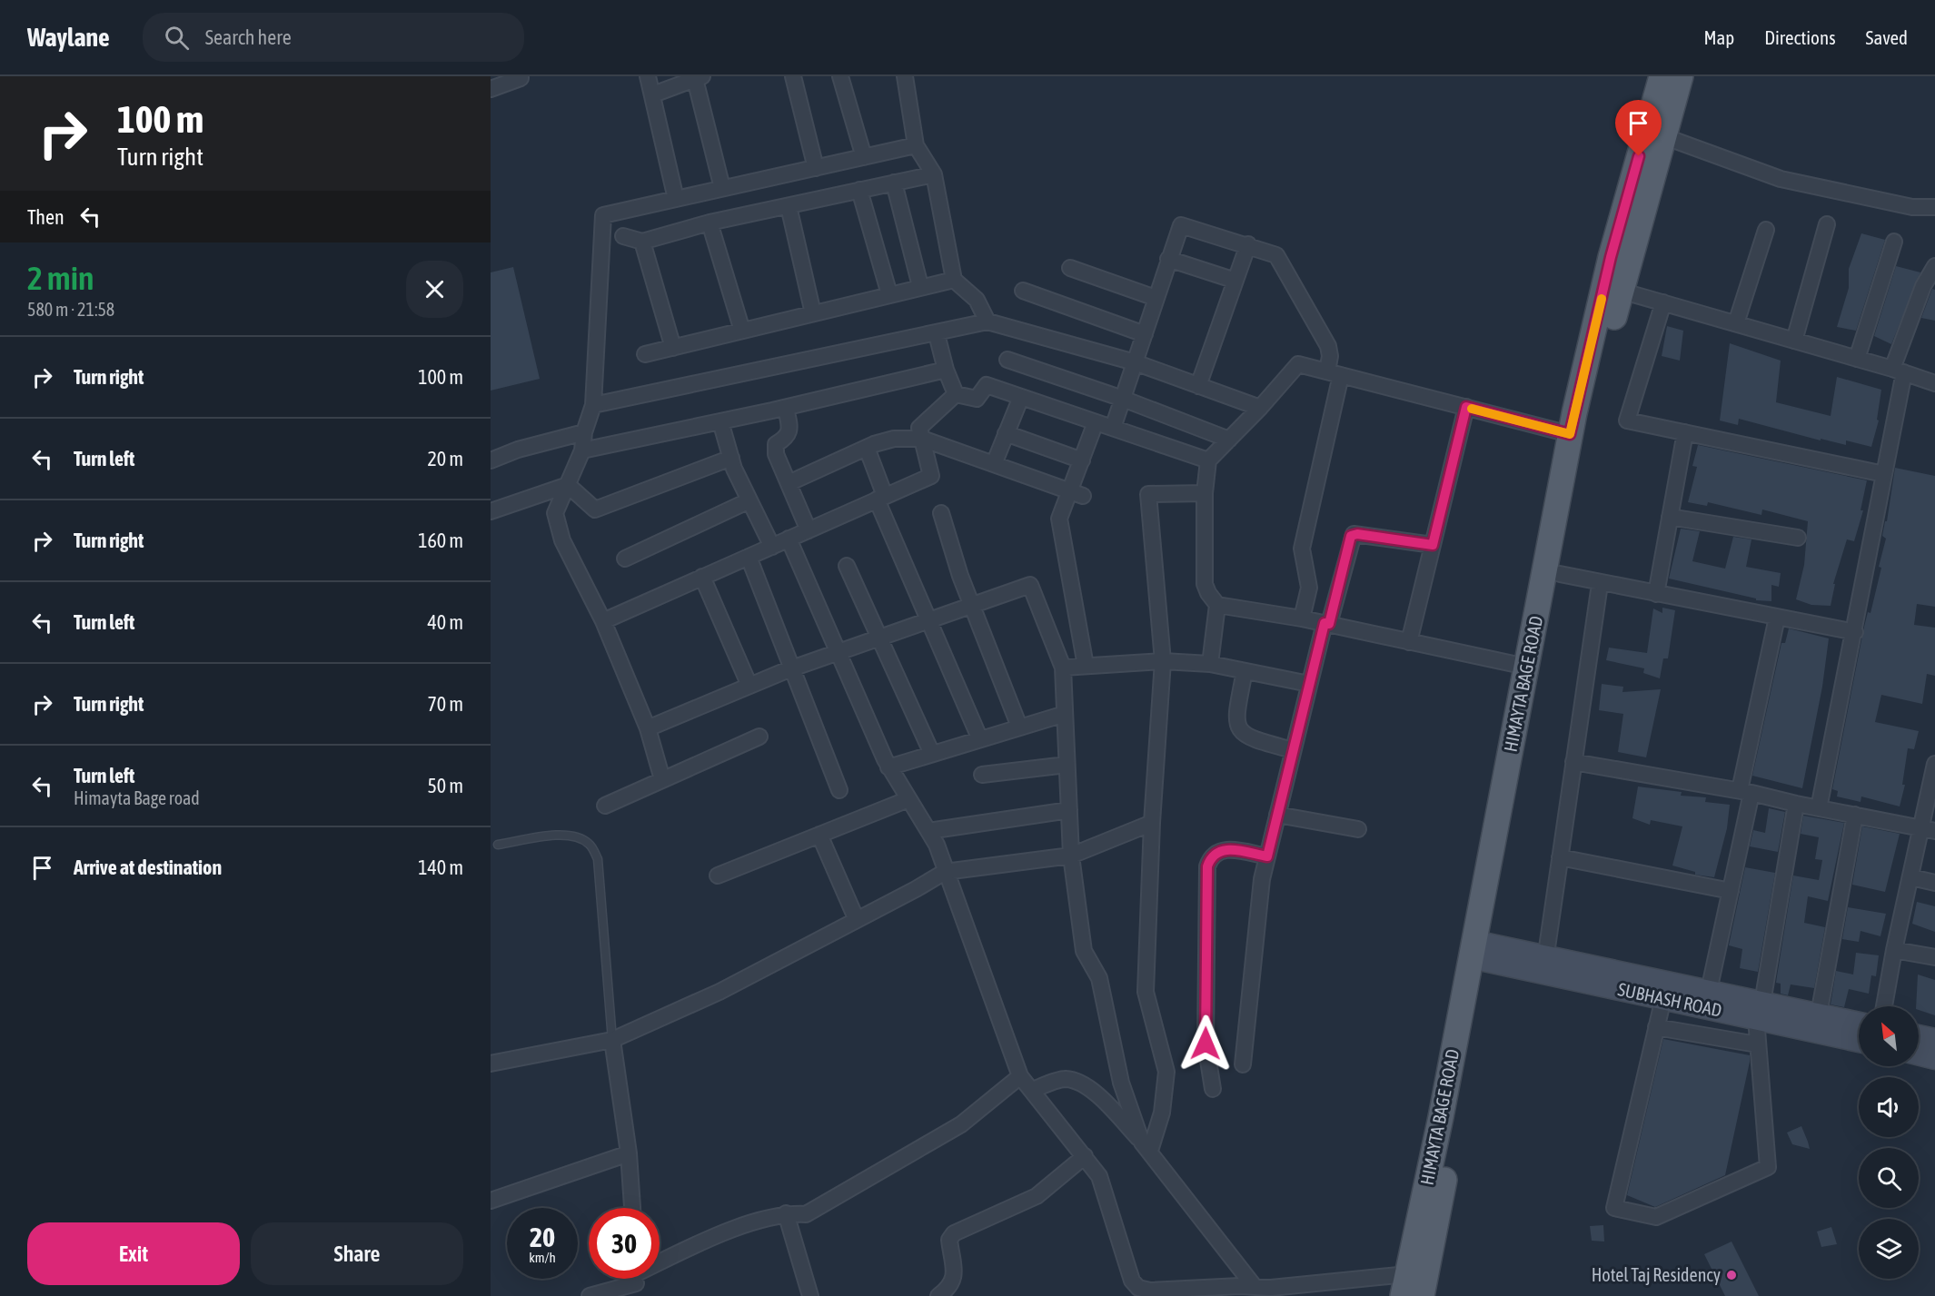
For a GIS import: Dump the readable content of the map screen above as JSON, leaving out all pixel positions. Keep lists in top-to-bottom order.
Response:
{
  "streets": {
    "main road": ["HIMAYTA BAGE ROAD"],
    "street": ["SUBHASH ROAD"]
  },
  "crossings": [
    ["HIMAYTA BAGE ROAD", "SUBHASH ROAD"]
  ],
  "places": ["Hotel Taj Residency"],
  "north": "top left",
  "page": {
    "header": "Waylane",
    "search": "Search here",
    "nav": ["Map", "Directions", "Saved"],
    "turn": ["100 m", "Turn right"],
    "then": "Then",
    "heading": ["2 min", "580 m · 21:58"],
    "list": [
      {
        "name": "Turn right",
        "value": "100 m"
      },
      {
        "name": "Turn left",
        "value": "20 m"
      },
      {
        "name": "Turn right",
        "value": "160 m"
      },
      {
        "name": "Turn left",
        "value": "40 m"
      },
      {
        "name": "Turn right",
        "value": "70 m"
      },
      {
        "name": "Turn left",
        "note": "Himayta Bage road",
        "value": "50 m"
      },
      {
        "name": "Arrive at destination",
        "value": "140 m"
      }
    ],
    "speed": "20 km/h",
    "limit": "30",
    "buttons": ["Exit", "Share"]
  }
}
